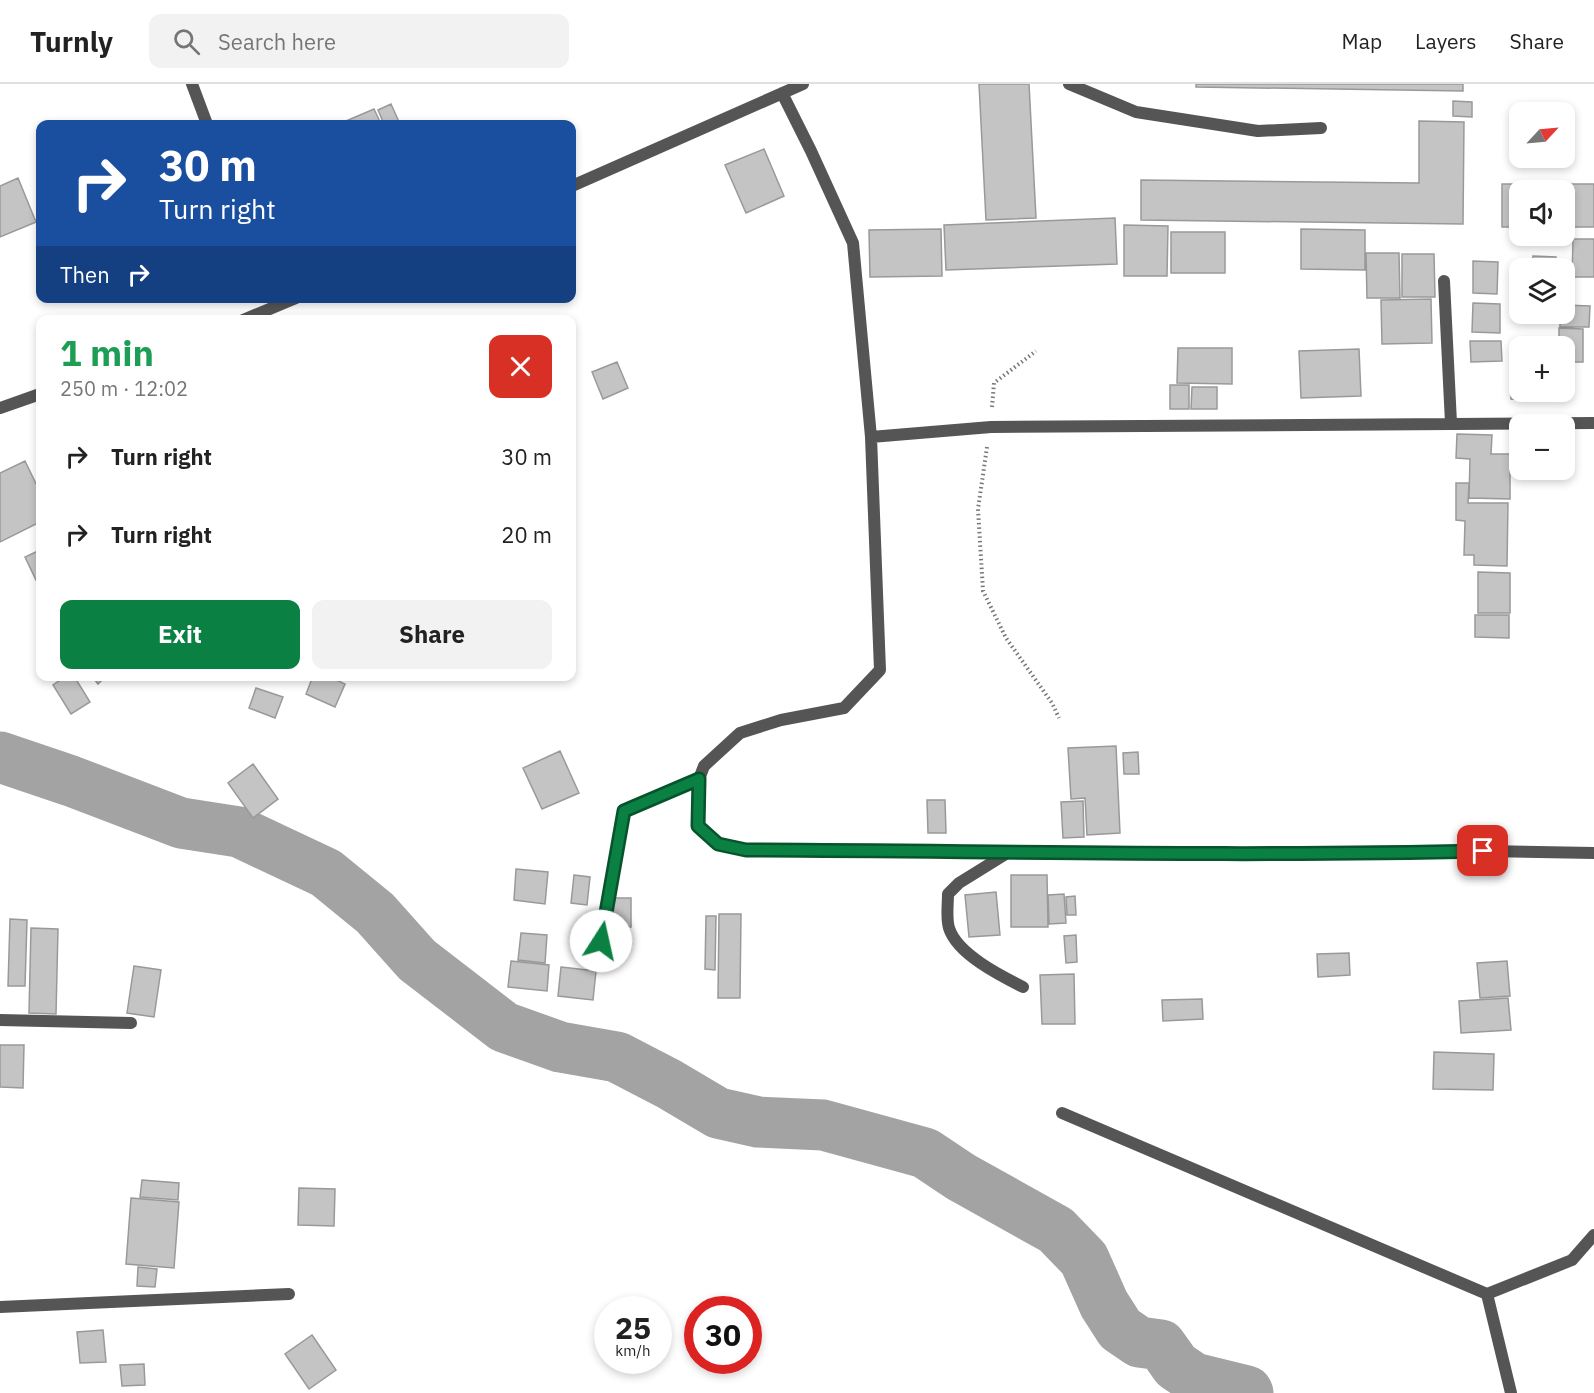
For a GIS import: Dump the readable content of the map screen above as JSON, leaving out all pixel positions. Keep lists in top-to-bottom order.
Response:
{
  "north": "top right",
  "page": {
    "header": "Turnly",
    "search": "Search here",
    "nav": ["Map", "Layers", "Share"],
    "map_buttons": ["+", "−"],
    "turn": ["30 m", "Turn right"],
    "then": "Then",
    "heading": ["1 min", "250 m · 12:02"],
    "list": [
      {
        "name": "Turn right",
        "value": "30 m"
      },
      {
        "name": "Turn right",
        "value": "20 m"
      }
    ],
    "buttons": ["Exit", "Share"],
    "speed": "25 km/h",
    "limit": "30"
  }
}
